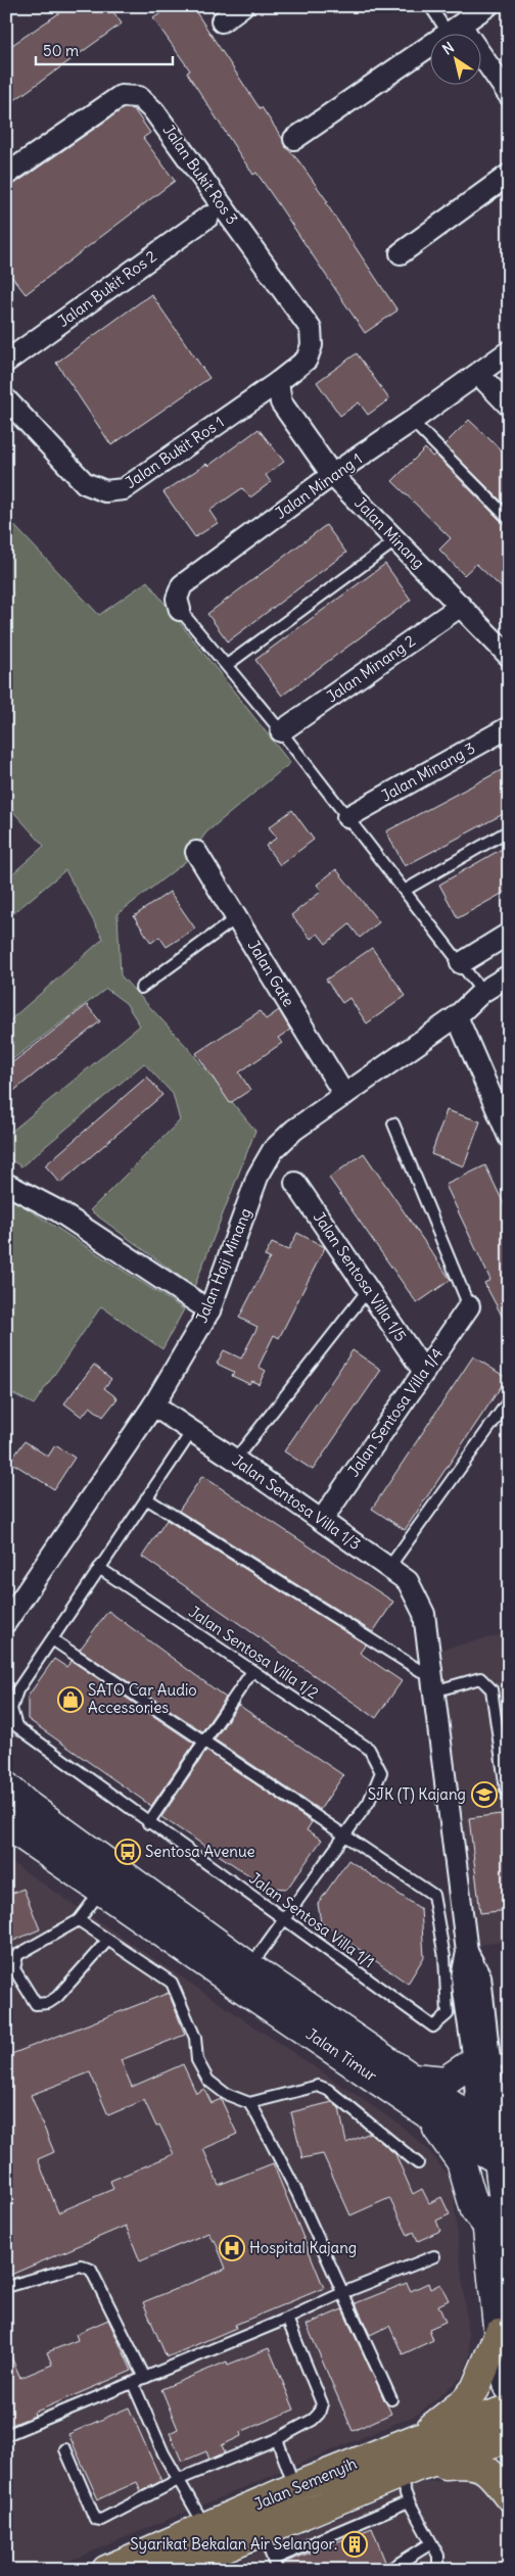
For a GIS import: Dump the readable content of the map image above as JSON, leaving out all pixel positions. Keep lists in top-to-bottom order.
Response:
{
  "streets": {
    "main road": ["Jalan Timur", "Jalan Semenyih"],
    "street": [
      "Jalan Bukit Ros 3",
      "Jalan Bukit Ros 2",
      "Jalan Bukit Ros 1",
      "Jalan Minang 1",
      "Jalan Minang",
      "Jalan Minang 2",
      "Jalan Minang 3",
      "Jalan Gate",
      "Jalan Haji Minang",
      "Jalan Sentosa Villa 1/5",
      "Jalan Sentosa Villa 1/4",
      "Jalan Sentosa Villa 1/3"
    ],
    "lane": ["Jalan Sentosa Villa 1/2", "Jalan Sentosa Villa 1/1"]
  },
  "crossings": [
    ["Jalan Bukit Ros 3", "Jalan Bukit Ros 1"],
    ["Jalan Bukit Ros 3", "Jalan Minang"],
    ["Jalan Bukit Ros 1", "Jalan Minang"],
    ["Jalan Minang 1", "Jalan Minang"],
    ["Jalan Minang", "Jalan Minang 2"],
    ["Jalan Gate", "Jalan Haji Minang"],
    ["Jalan Haji Minang", "Jalan Sentosa Villa 1/3"],
    ["Jalan Sentosa Villa 1/5", "Jalan Sentosa Villa 1/4"],
    ["Jalan Sentosa Villa 1/4", "Jalan Sentosa Villa 1/3"],
    ["Jalan Sentosa Villa 1/3", "Jalan Timur"],
    ["Jalan Sentosa Villa 1/2", "Jalan Sentosa Villa 1/1"]
  ],
  "places": {
    "shop": ["SATO Car Audio Accessories"],
    "school or university": ["SJK (T) Kajang"],
    "bus stop": ["Sentosa Avenue"],
    "hospital": ["Hospital Kajang"],
    "building": ["Syarikat Bekalan Air Selangor."]
  },
  "scale_bar": "50 m",
  "north": "top left"
}
